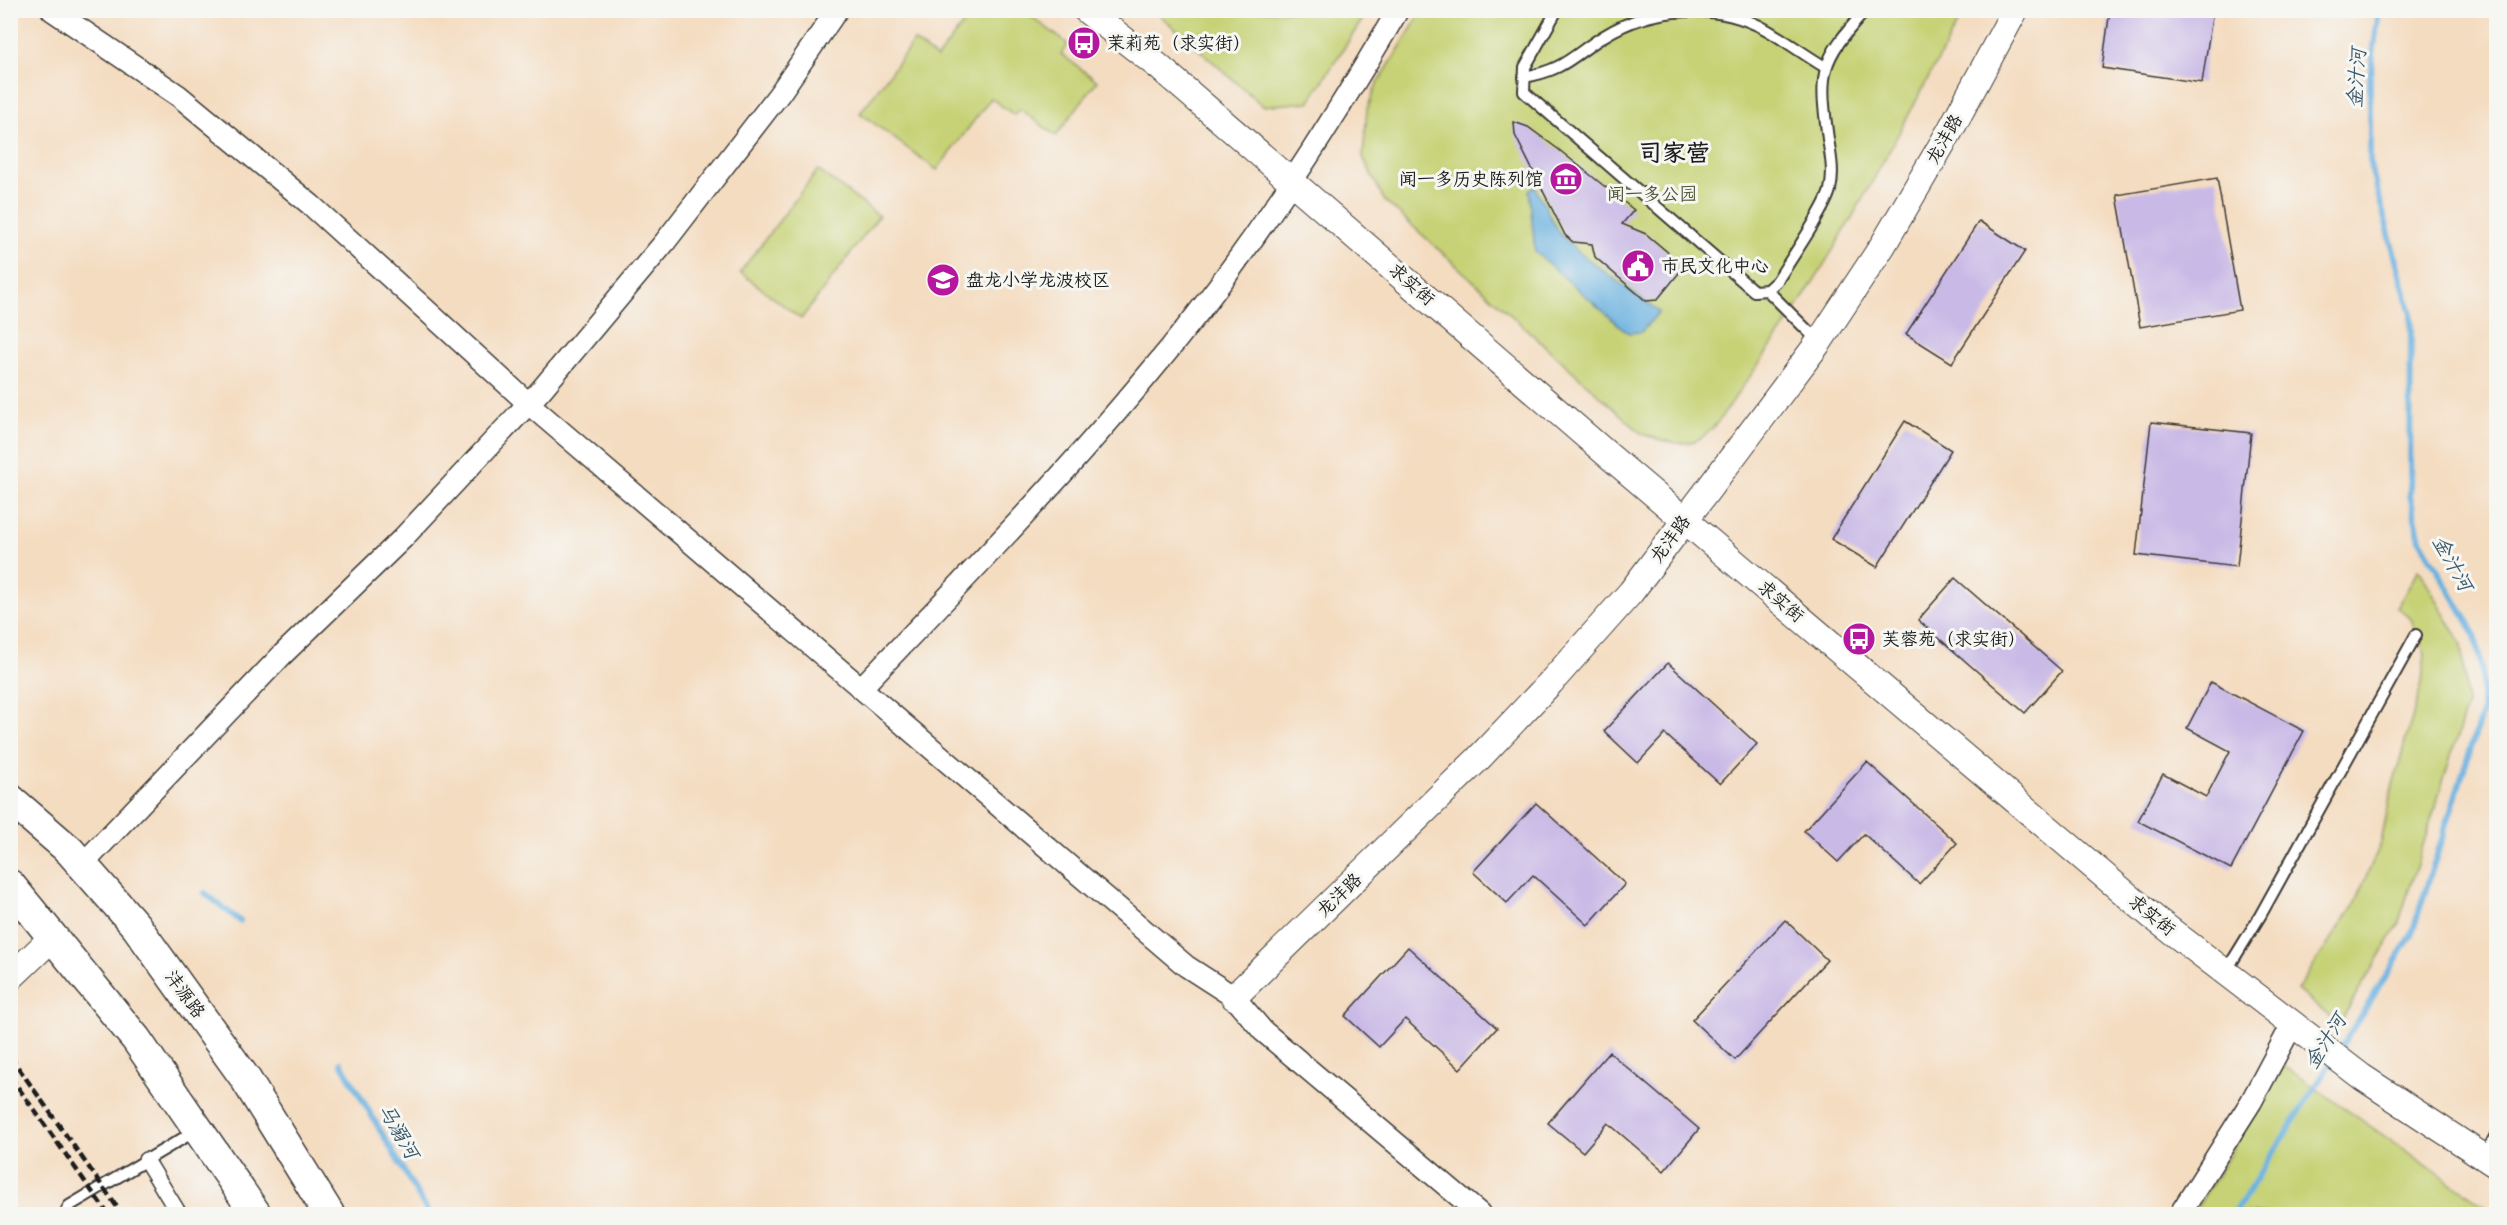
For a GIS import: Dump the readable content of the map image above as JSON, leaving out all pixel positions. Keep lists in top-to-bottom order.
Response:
{
  "streets": {
    "main road": ["沣源路"],
    "street": ["龙沣路", "求实街"]
  },
  "crossings": [
    ["龙沣路", "求实街"]
  ],
  "districts": ["司家营"],
  "water": ["金汁河", "马溺河"],
  "parks": ["闻一多公园"],
  "places": {
    "bus stop": ["茉莉苑（求实街）", "芙蓉苑（求实街）"],
    "museum": ["闻一多历史陈列馆"],
    "public building": ["市民文化中心"],
    "school or university": ["盘龙小学龙波校区"]
  }
}
